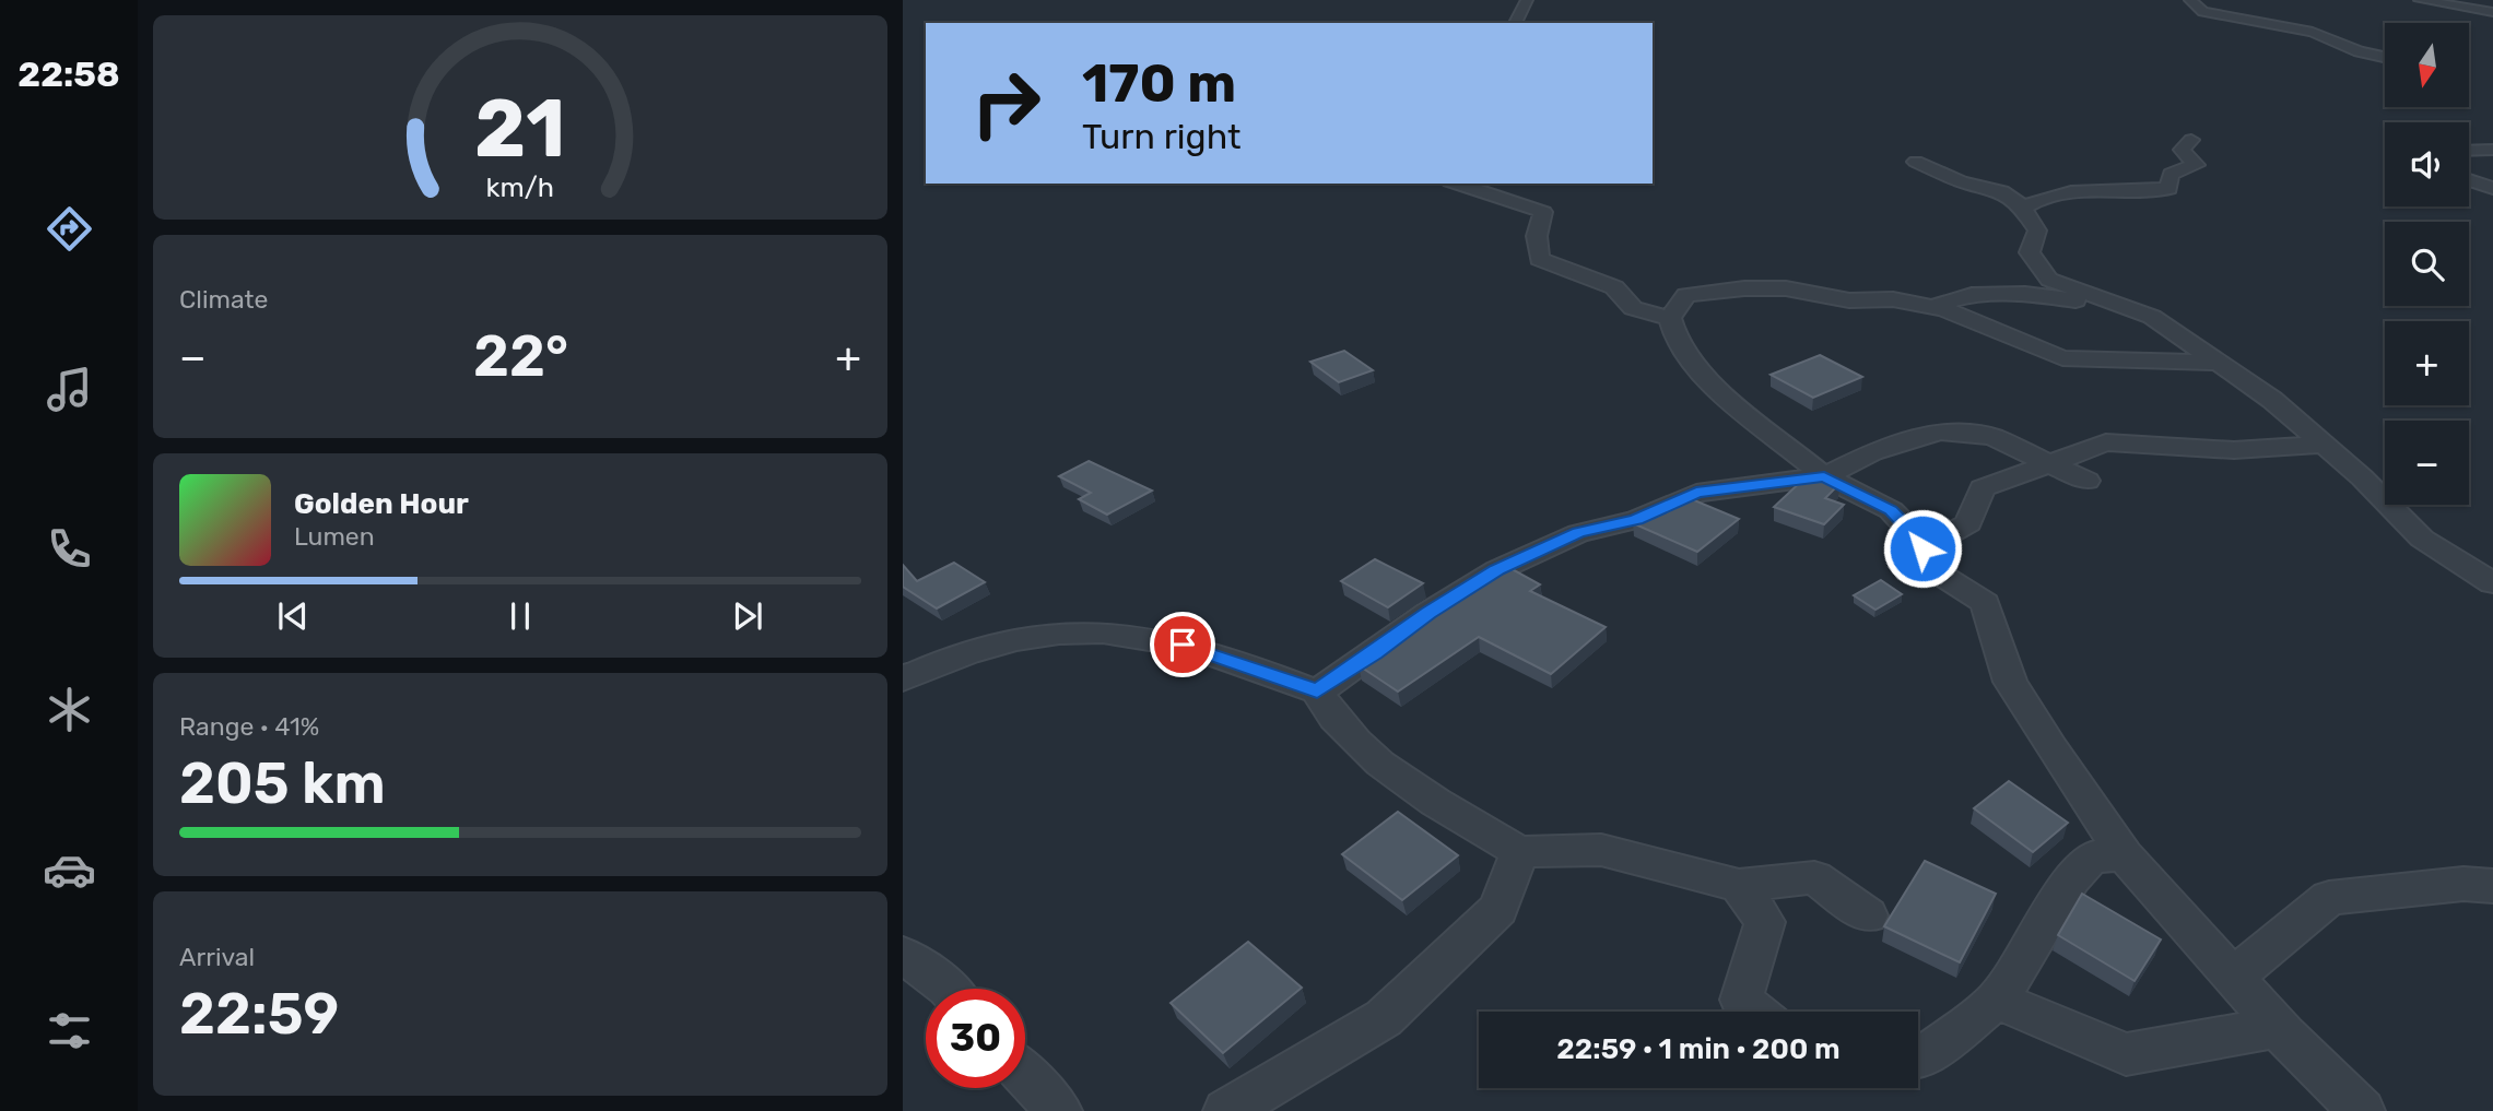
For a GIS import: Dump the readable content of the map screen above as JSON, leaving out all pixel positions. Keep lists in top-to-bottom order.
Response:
{
  "north": "bottom",
  "page": {
    "tabs": "22:58",
    "map_buttons": ["+", "−"],
    "turn": ["170 m", "Turn right"],
    "tile": [
      "Climate",
      ["Range · 41%", "205 km"],
      ["Arrival", "22:59"]
    ],
    "heat": ["−", "22°", "+"],
    "song": ["Golden Hour", "Lumen"],
    "limit": "30",
    "trip": "22:59 · 1 min · 200 m",
    "gauge": ["21", "km/h"]
  }
}
